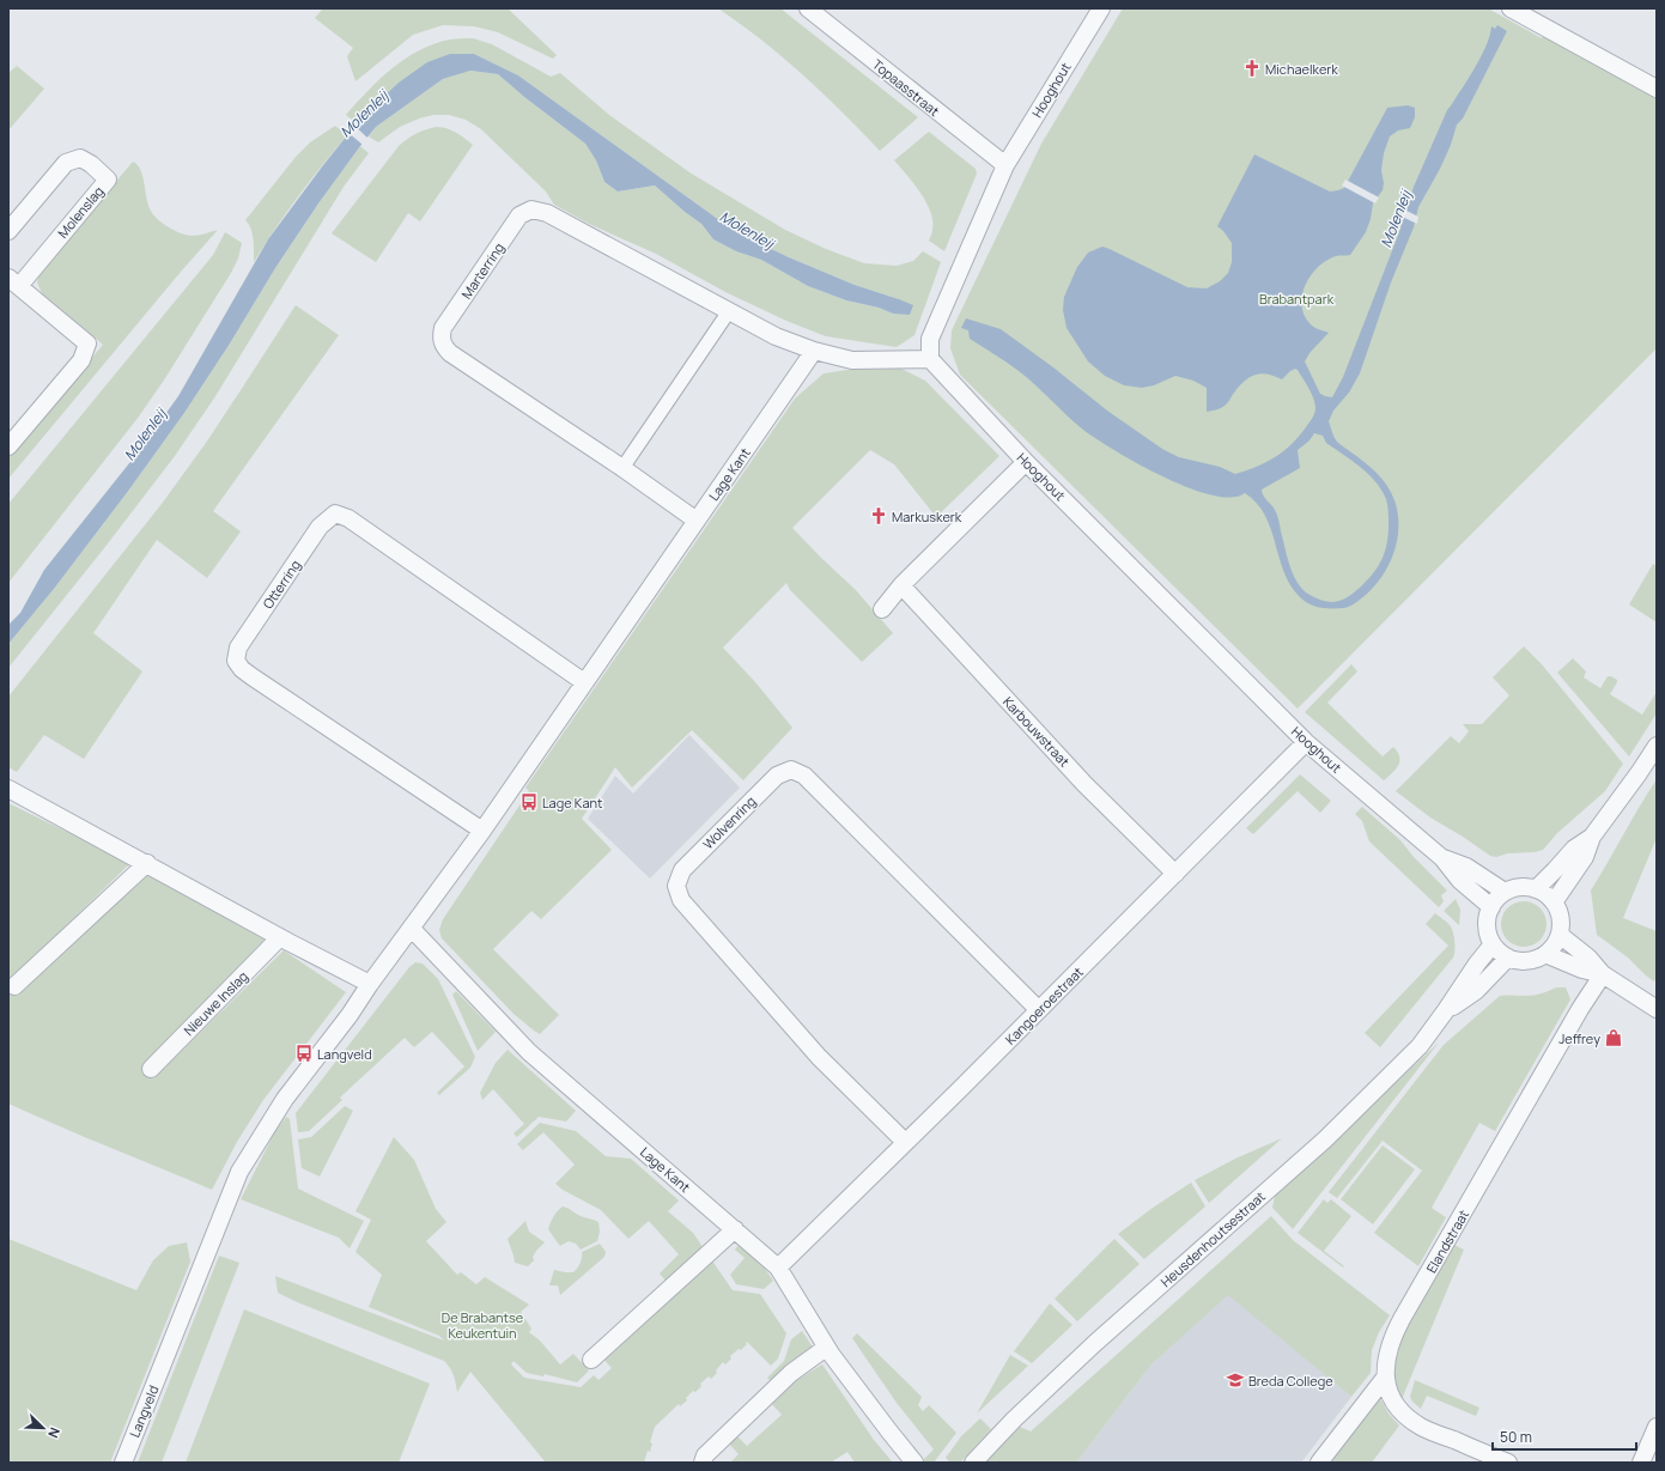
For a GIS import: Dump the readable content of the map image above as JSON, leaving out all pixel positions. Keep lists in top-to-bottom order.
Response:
{
  "streets": {
    "street": [
      "Topaasstraat",
      "Hooghout",
      "Molenslag",
      "Marterring",
      "Lage Kant",
      "Otterring",
      "Karbouwstraat",
      "Wolvenring",
      "Nieuwe Inslag",
      "Kangoeroestraat",
      "Heusdenhoutsestraat",
      "Elandstraat",
      "Langveld"
    ]
  },
  "crossings": [
    ["Topaasstraat", "Hooghout"],
    ["Hooghout", "Kangoeroestraat"],
    ["Hooghout", "Heusdenhoutsestraat"],
    ["Marterring", "Lage Kant"],
    ["Lage Kant", "Otterring"],
    ["Lage Kant", "Kangoeroestraat"],
    ["Lage Kant", "Langveld"],
    ["Karbouwstraat", "Kangoeroestraat"],
    ["Wolvenring", "Kangoeroestraat"]
  ],
  "water": ["Molenleij"],
  "parks": ["Brabantpark", "De Brabantse Keukentuin"],
  "places": {
    "church": ["Michaelkerk", "Markuskerk"],
    "bus stop": ["Lage Kant", "Langveld"],
    "shop": ["Jeffrey"],
    "school or university": ["Breda College"]
  },
  "scale_bar": "50 m",
  "north": "bottom right"
}
